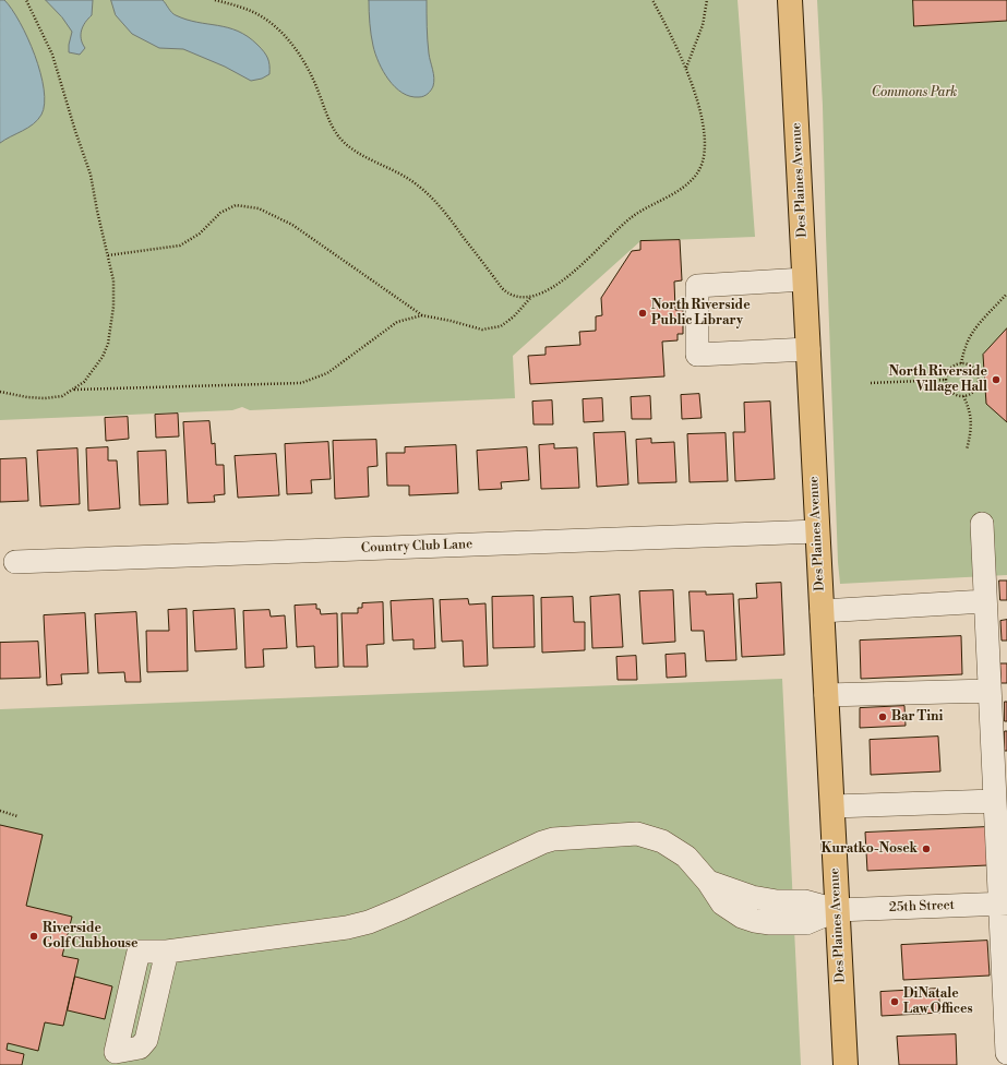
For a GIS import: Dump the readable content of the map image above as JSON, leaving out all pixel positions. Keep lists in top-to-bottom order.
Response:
{
  "streets": {
    "main road": ["Des Plaines Avenue"],
    "street": ["Country Club Lane", "25th Street"]
  },
  "crossings": [
    ["Des Plaines Avenue", "Country Club Lane"],
    ["Des Plaines Avenue", "25th Street"]
  ],
  "parks": ["Commons Park"],
  "places": [
    "North Riverside Public Library",
    "North Riverside Village Hall",
    "Bar Tini",
    "Kuratko-Nosek",
    "Riverside Golf Clubhouse",
    "DiNatale Law Offices"
  ]
}
